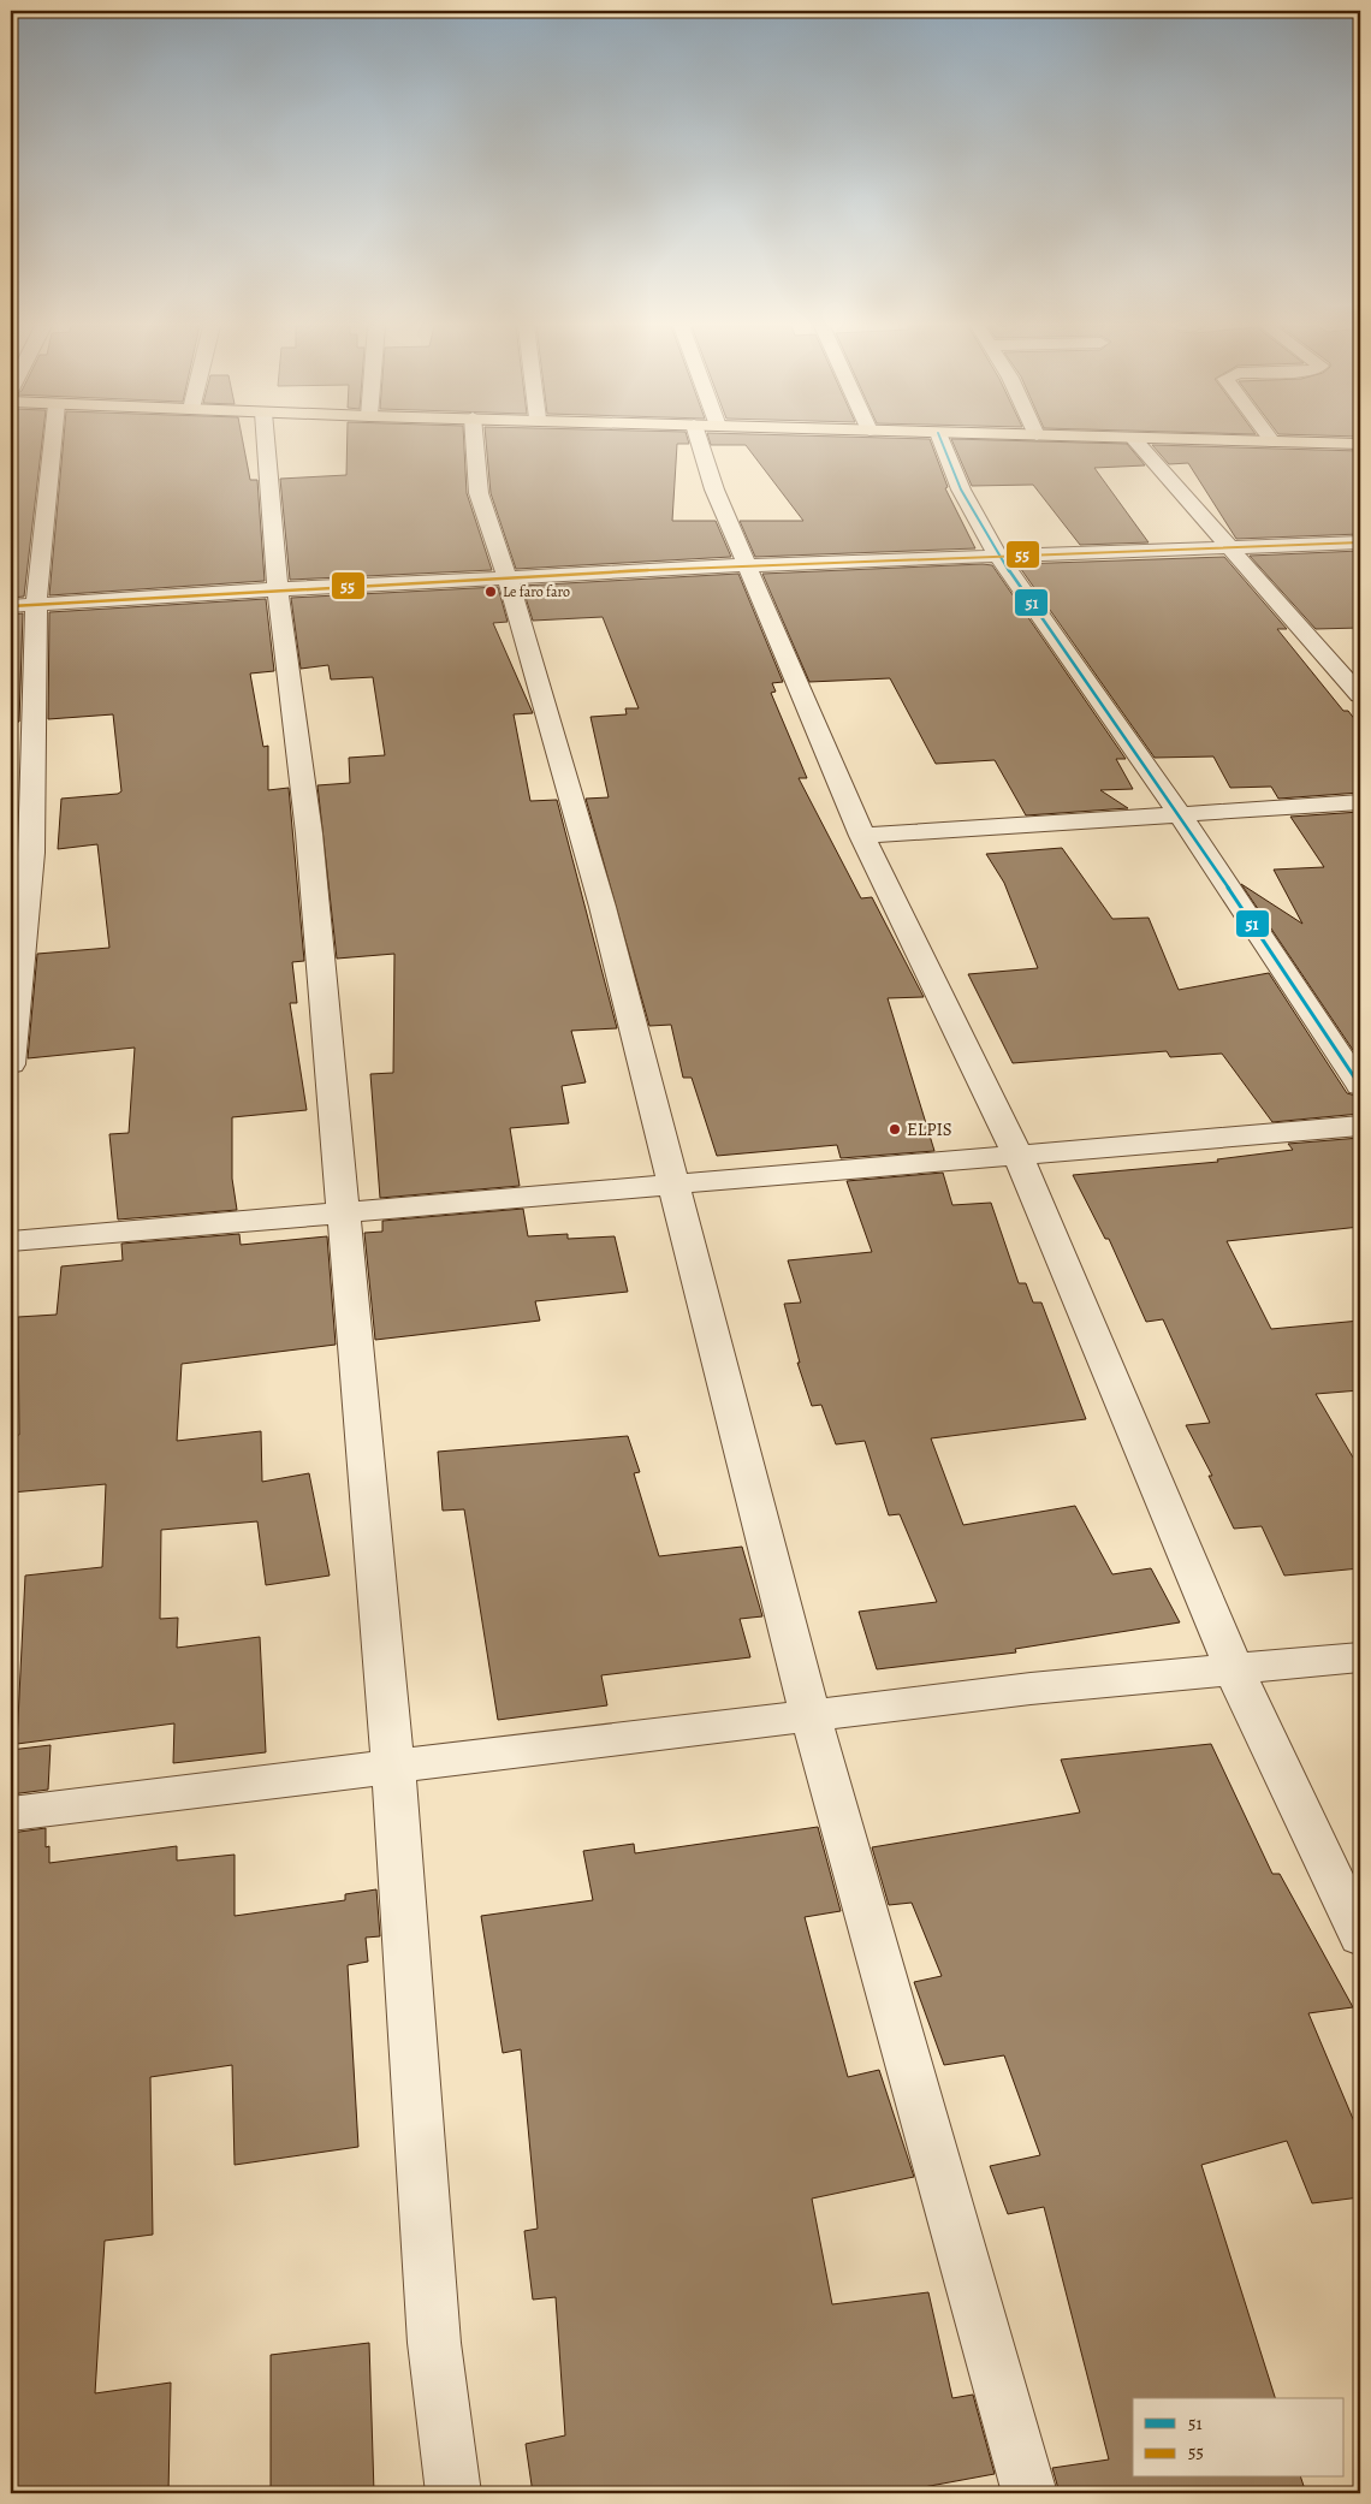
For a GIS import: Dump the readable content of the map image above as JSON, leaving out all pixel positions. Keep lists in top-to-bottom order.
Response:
{
  "places": ["Le faro faro", "ELPIS"],
  "lines": ["transit line 51", "transit line 55"],
  "legend": ["51", "55"]
}
